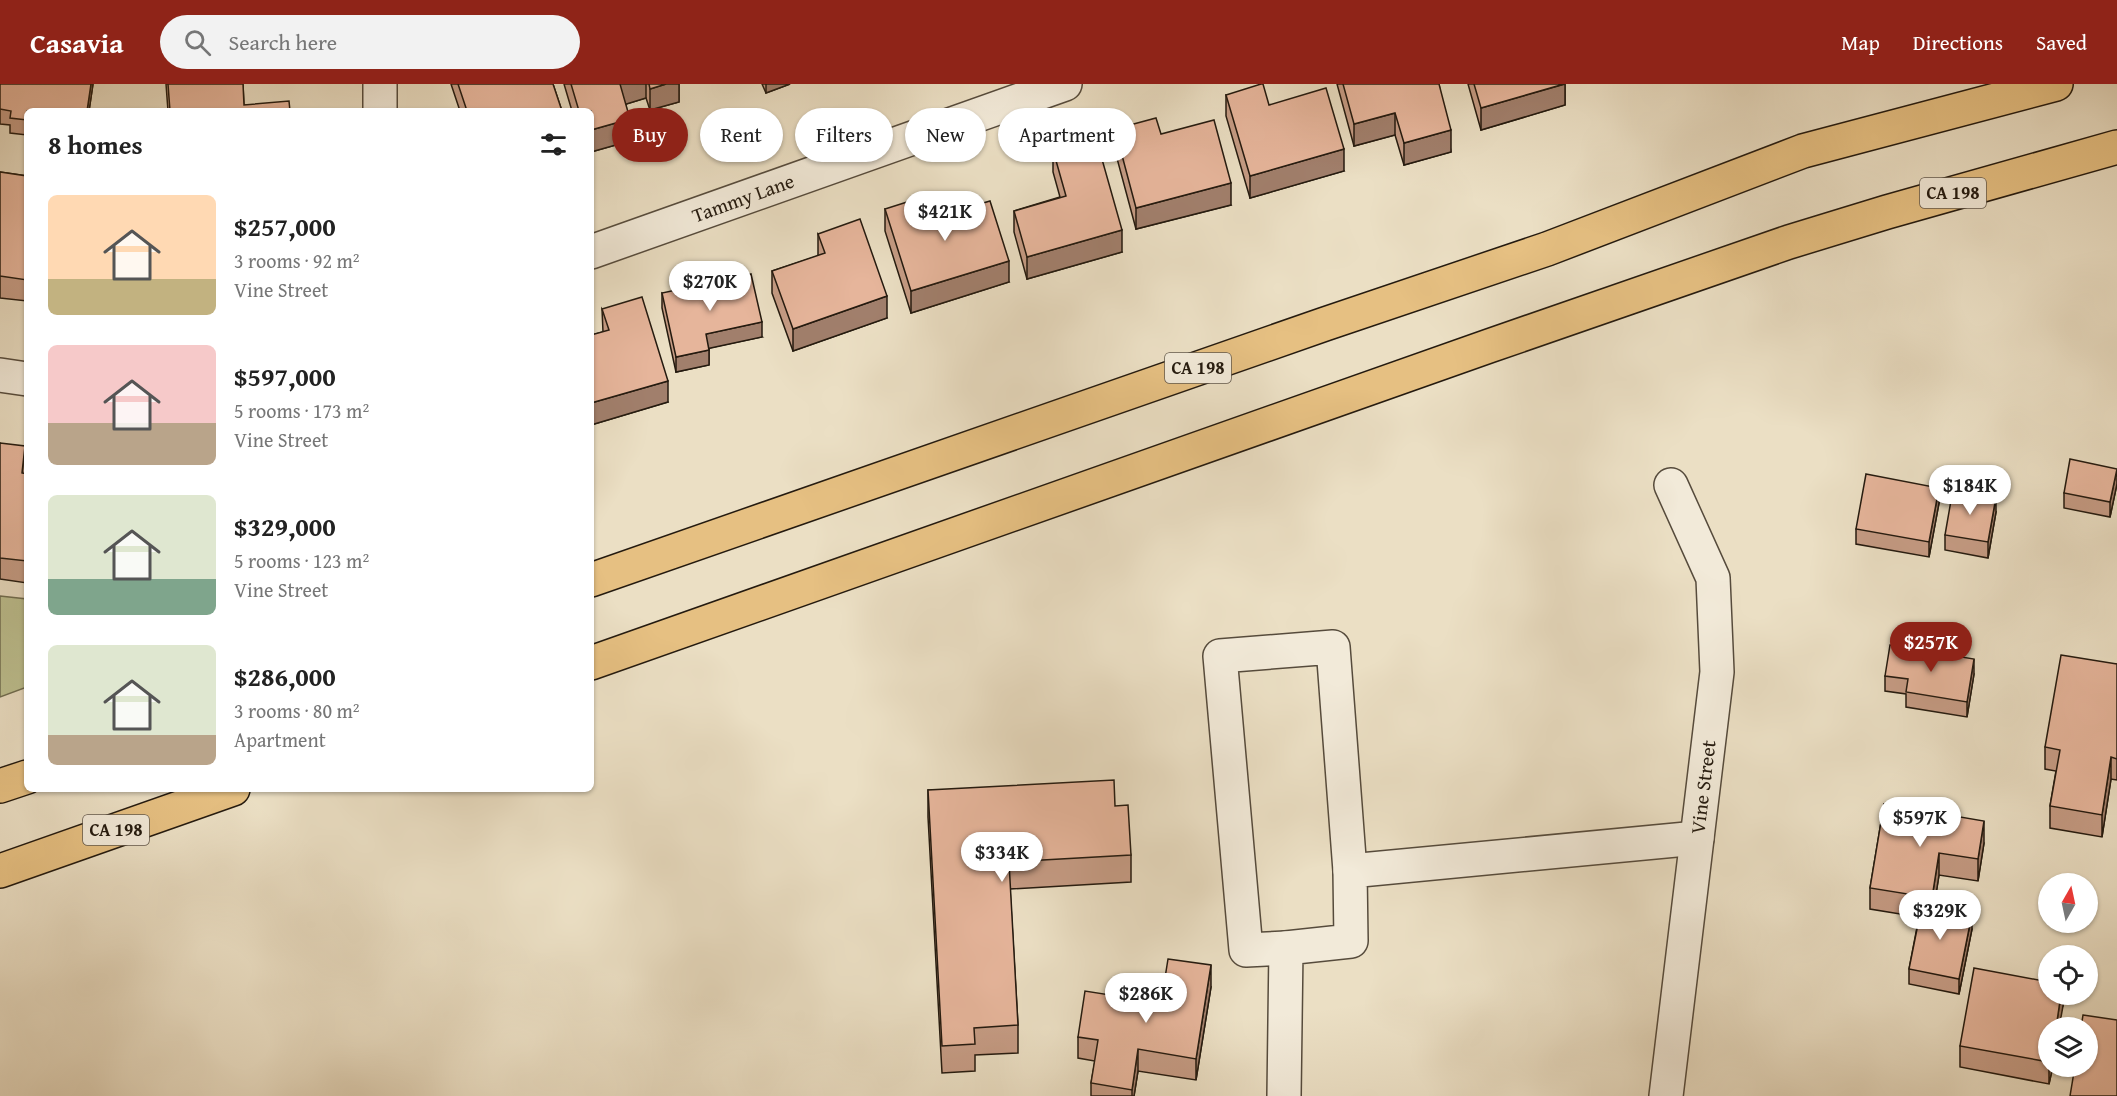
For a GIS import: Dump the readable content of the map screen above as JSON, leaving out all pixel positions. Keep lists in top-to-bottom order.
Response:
{
  "streets": {
    "highway": ["CA 198"],
    "street": ["Tammy Lane", "Vine Street"]
  },
  "north": "top",
  "page": {
    "header": "Casavia",
    "search": "Search here",
    "nav": ["Map", "Directions", "Saved"],
    "chip": [
      "Buy",
      "Rent",
      "Filters",
      "New",
      "Apartment"
    ],
    "heading": "8 homes",
    "list": [
      {
        "name": "$257,000",
        "note": "3 rooms · 92 m² · Vine Street"
      },
      {
        "name": "$597,000",
        "note": "5 rooms · 173 m² · Vine Street"
      },
      {
        "name": "$329,000",
        "note": "5 rooms · 123 m² · Vine Street"
      },
      {
        "name": "$286,000",
        "note": "3 rooms · 80 m² · Apartment"
      }
    ],
    "price": [
      "$421K",
      "$270K",
      "$184K",
      "$257K",
      "$597K",
      "$334K",
      "$329K",
      "$286K"
    ]
  }
}
